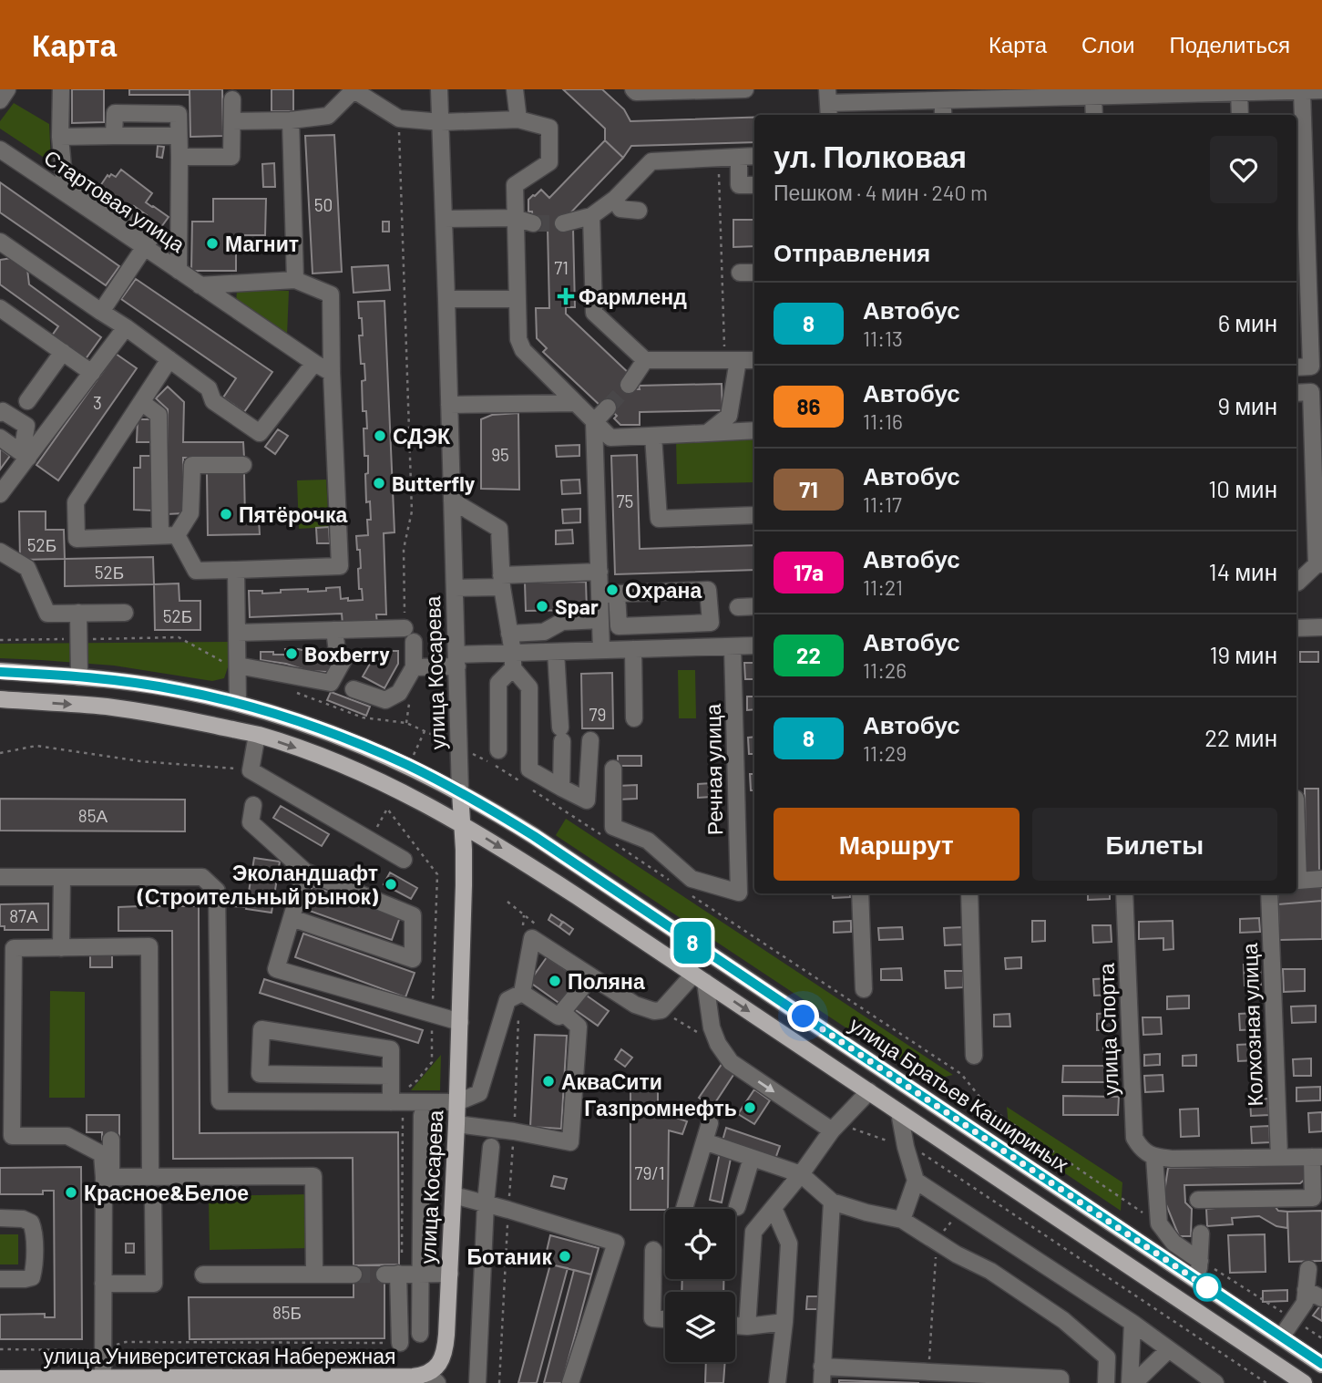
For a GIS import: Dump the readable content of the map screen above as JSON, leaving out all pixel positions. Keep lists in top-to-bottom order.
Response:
{
  "streets": {
    "main road": ["улица Косарева", "улица Братьев Кашириных", "улица Университетская Набережная"],
    "street": [
      "Стартовая улица",
      "Речная улица",
      "Колхозная улица",
      "улица Спорта"
    ]
  },
  "crossings": [
    ["улица Косарева", "улица Братьев Кашириных"],
    ["улица Косарева", "улица Университетская Набережная"]
  ],
  "places": {
    "other": [
      "Магнит",
      "СДЭК",
      "Butterfly",
      "Пятёрочка",
      "Охрана",
      "Spar",
      "Boxberry",
      "Эколандшафт (Строительный рынок)",
      "Поляна",
      "АкваСити",
      "Газпромнефть",
      "Красное&Белое",
      "Ботаник"
    ],
    "health": ["Фармленд"]
  },
  "lines": ["bus line 8"],
  "house_numbers": [
    "50",
    "71",
    "3",
    "95",
    "75",
    "52Б",
    "52Б",
    "52Б",
    "79",
    "85А",
    "87А",
    "79/1",
    "85Б"
  ],
  "page": {
    "header": "Карта",
    "nav": ["Карта", "Слои", "Поделиться"],
    "on_map": "8",
    "heading": [
      ["ул. Полковая", "Пешком · 4 мин · 240 m"],
      "Отправления"
    ],
    "list": [
      {
        "mark": "8",
        "name": "Автобус",
        "note": "11:13",
        "value": "6 мин"
      },
      {
        "mark": "86",
        "name": "Автобус",
        "note": "11:16",
        "value": "9 мин"
      },
      {
        "mark": "71",
        "name": "Автобус",
        "note": "11:17",
        "value": "10 мин"
      },
      {
        "mark": "17a",
        "name": "Автобус",
        "note": "11:21",
        "value": "14 мин"
      },
      {
        "mark": "22",
        "name": "Автобус",
        "note": "11:26",
        "value": "19 мин"
      },
      {
        "mark": "8",
        "name": "Автобус",
        "note": "11:29",
        "value": "22 мин"
      }
    ],
    "buttons": ["Маршрут", "Билеты"]
  }
}
